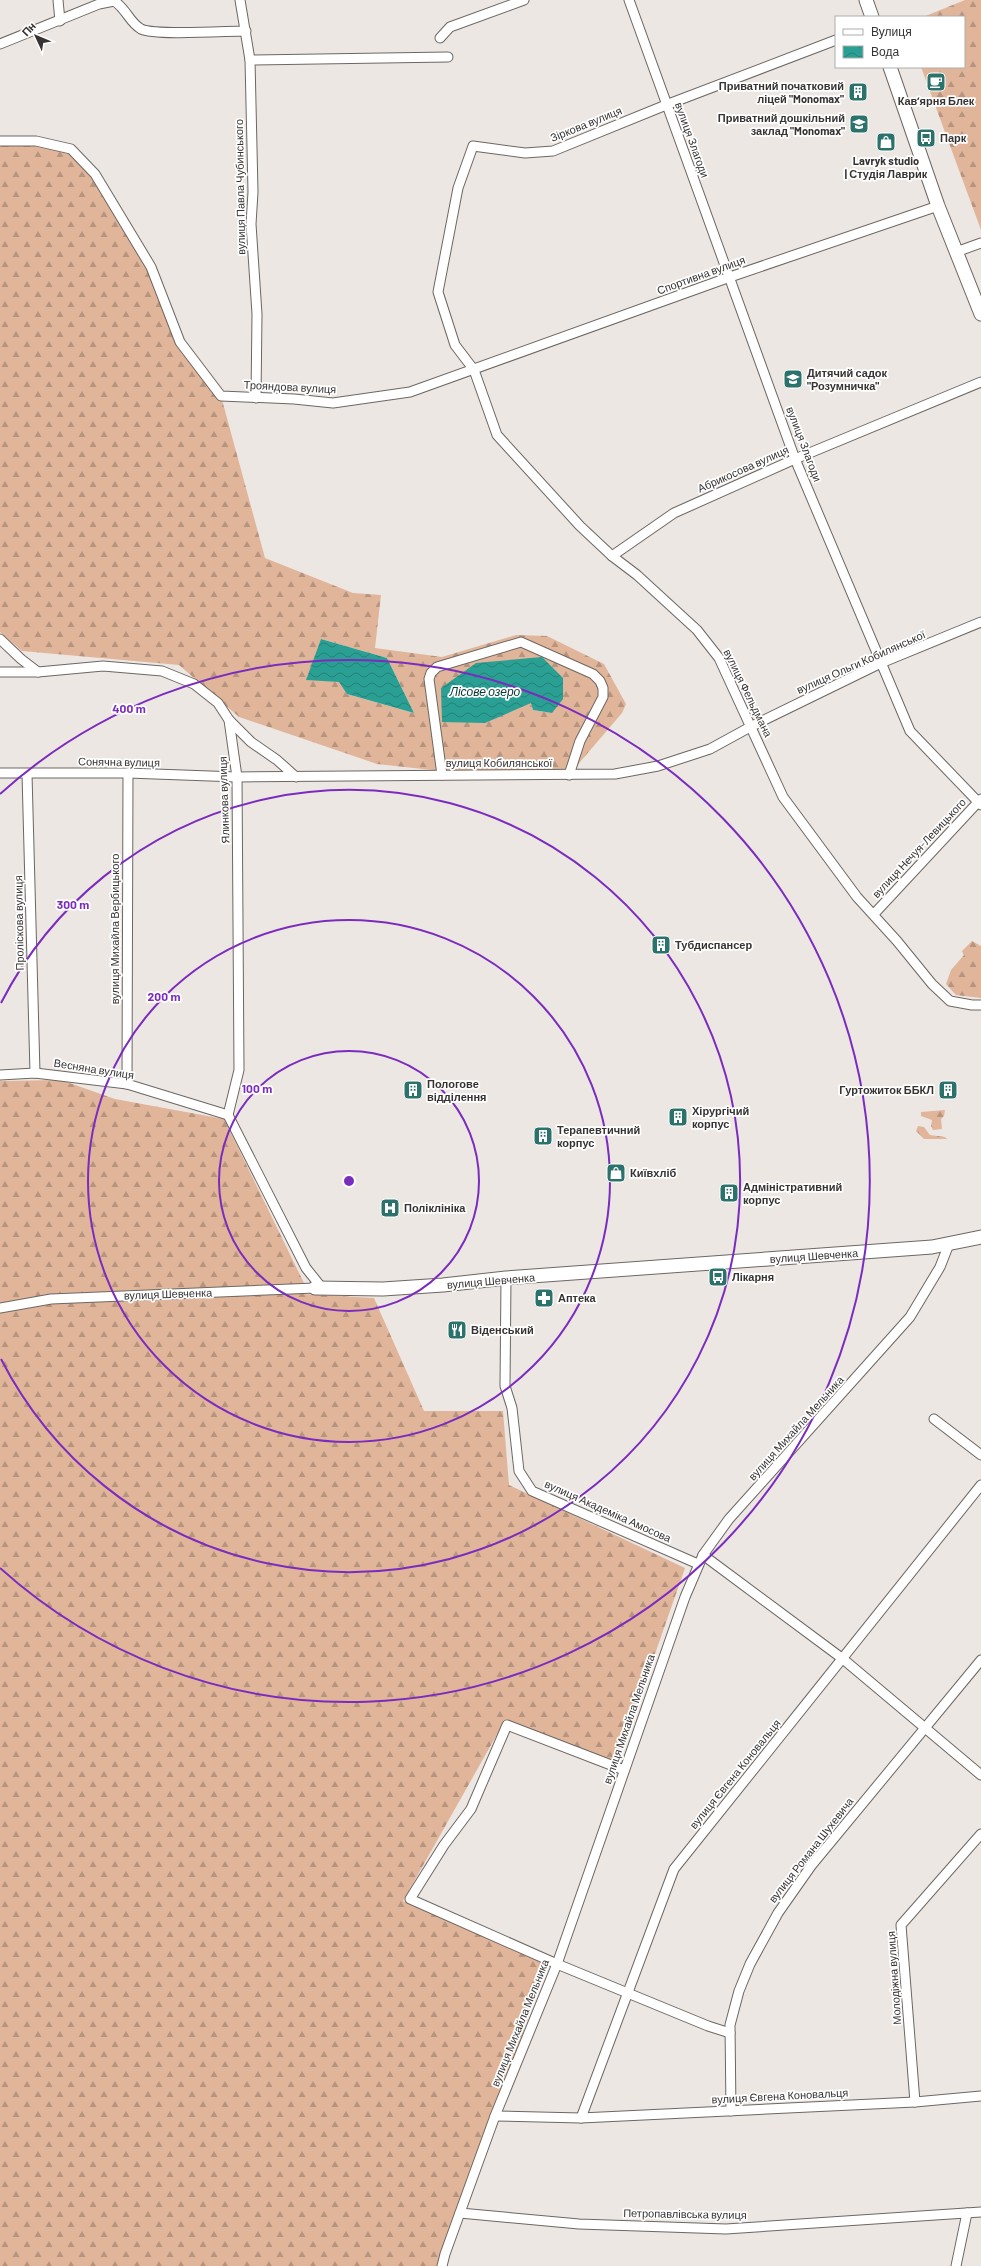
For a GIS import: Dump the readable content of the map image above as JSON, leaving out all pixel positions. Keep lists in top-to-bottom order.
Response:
{
  "streets": {
    "street": [
      "Зіркова вулиця",
      "вулиця Злагоди",
      "вулиця Павла Чубинського",
      "Спортивна вулиця",
      "Трояндова вулиця",
      "Абрикосова вулиця",
      "вулиця Ольги Кобилянської",
      "вулиця Фельдмана",
      "Сонячна вулиця",
      "вулиця Кобилянської",
      "Ялинкова вулиця",
      "вулиця Нечуя-Левицького",
      "Проліскова вулиця",
      "вулиця Михайла Вербицького",
      "Весняна вулиця",
      "вулиця Шевченка",
      "вулиця Михайла Мельника",
      "вулиця Академіка Амосова",
      "вулиця Євгена Коновальця",
      "вулиця Романа Шухевича",
      "Молодіжна вулиця",
      "Петропавлівська вулиця"
    ]
  },
  "crossings": [
    ["Зіркова вулиця", "вулиця Злагоди"],
    ["Зіркова вулиця", "Спортивна вулиця"],
    ["Зіркова вулиця", "Трояндова вулиця"],
    ["Зіркова вулиця", "вулиця Фельдмана"],
    ["вулиця Злагоди", "Спортивна вулиця"],
    ["вулиця Злагоди", "Абрикосова вулиця"],
    ["вулиця Злагоди", "вулиця Ольги Кобилянської"],
    ["вулиця Злагоди", "вулиця Нечуя-Левицького"],
    ["вулиця Павла Чубинського", "Трояндова вулиця"],
    ["Спортивна вулиця", "Трояндова вулиця"],
    ["Спортивна вулиця", "вулиця Фельдмана"],
    ["Трояндова вулиця", "вулиця Фельдмана"],
    ["Абрикосова вулиця", "вулиця Фельдмана"],
    ["вулиця Ольги Кобилянської", "вулиця Фельдмана"],
    ["вулиця Ольги Кобилянської", "вулиця Кобилянської"],
    ["вулиця Фельдмана", "вулиця Кобилянської"],
    ["вулиця Фельдмана", "вулиця Нечуя-Левицького"],
    ["Сонячна вулиця", "вулиця Кобилянської"],
    ["Сонячна вулиця", "Ялинкова вулиця"],
    ["Сонячна вулиця", "Проліскова вулиця"],
    ["Сонячна вулиця", "вулиця Михайла Вербицького"],
    ["вулиця Кобилянської", "Ялинкова вулиця"],
    ["Ялинкова вулиця", "Весняна вулиця"],
    ["Проліскова вулиця", "Весняна вулиця"],
    ["вулиця Михайла Вербицького", "Весняна вулиця"],
    ["вулиця Шевченка", "вулиця Михайла Мельника"],
    ["вулиця Шевченка", "вулиця Академіка Амосова"],
    ["вулиця Михайла Мельника", "вулиця Академіка Амосова"],
    ["вулиця Михайла Мельника", "вулиця Євгена Коновальця"],
    ["вулиця Михайла Мельника", "Петропавлівська вулиця"],
    ["вулиця Євгена Коновальця", "вулиця Романа Шухевича"],
    ["вулиця Євгена Коновальця", "Молодіжна вулиця"]
  ],
  "water": ["Лісове озеро"],
  "places": {
    "cafe": ["Кавʼярня Блек"],
    "building": [
      "Приватний початковий ліцей \"Monomax\"",
      "Тубдиспансер",
      "Пологове відділення",
      "Гуртожиток ББКЛ",
      "Хірургічий корпус",
      "Терапевтичний корпус",
      "Адміністративний корпус"
    ],
    "school or university": ["Приватний дошкільний заклад \"Monomax\"", "Дитячий садок \"Розумничка\""],
    "bus stop": ["Парк", "Лікарня"],
    "shop": ["Lavryk studio | Студія Лаврик", "Київхліб"],
    "hospital": ["Поліклініка"],
    "pharmacy": ["Аптека"],
    "restaurant": ["Віденський"]
  },
  "legend": ["Вулиця", "Вода"],
  "north": "top left",
  "rings": [
    "400 m",
    "300 m",
    "200 m",
    "100 m"
  ]
}
